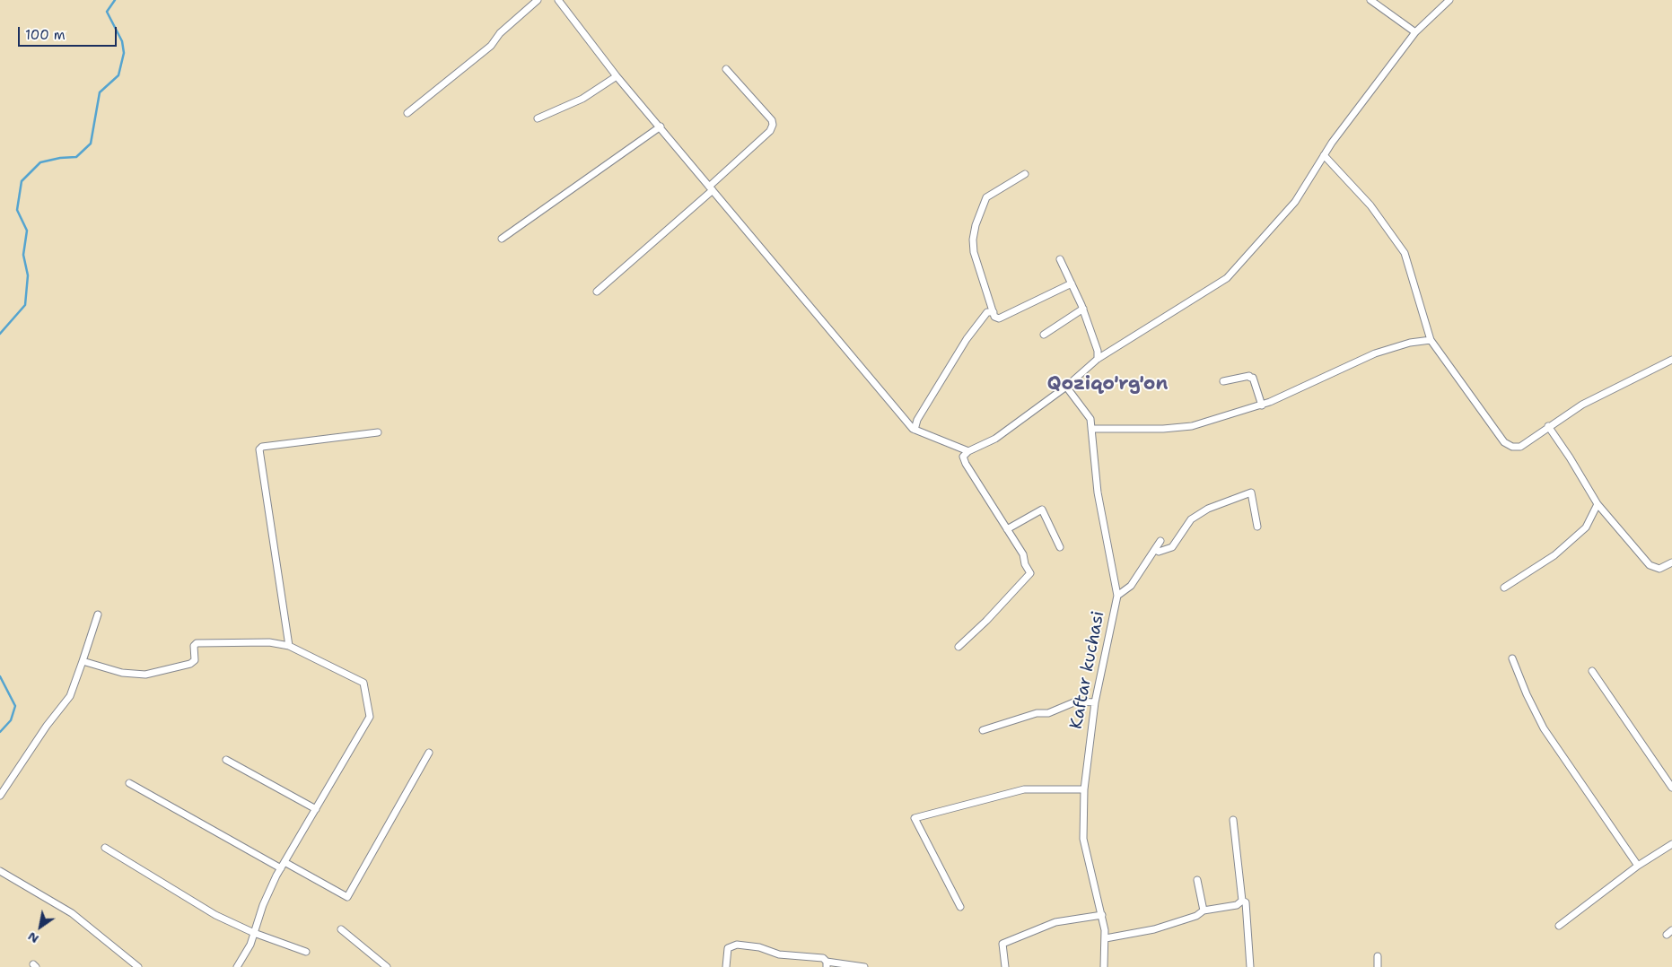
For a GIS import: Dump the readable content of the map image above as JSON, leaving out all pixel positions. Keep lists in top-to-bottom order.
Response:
{
  "streets": {
    "street": ["Kaftar kuchasi"]
  },
  "districts": ["Qoziqo'rg'on"],
  "scale_bar": "100 m",
  "north": "bottom left"
}
